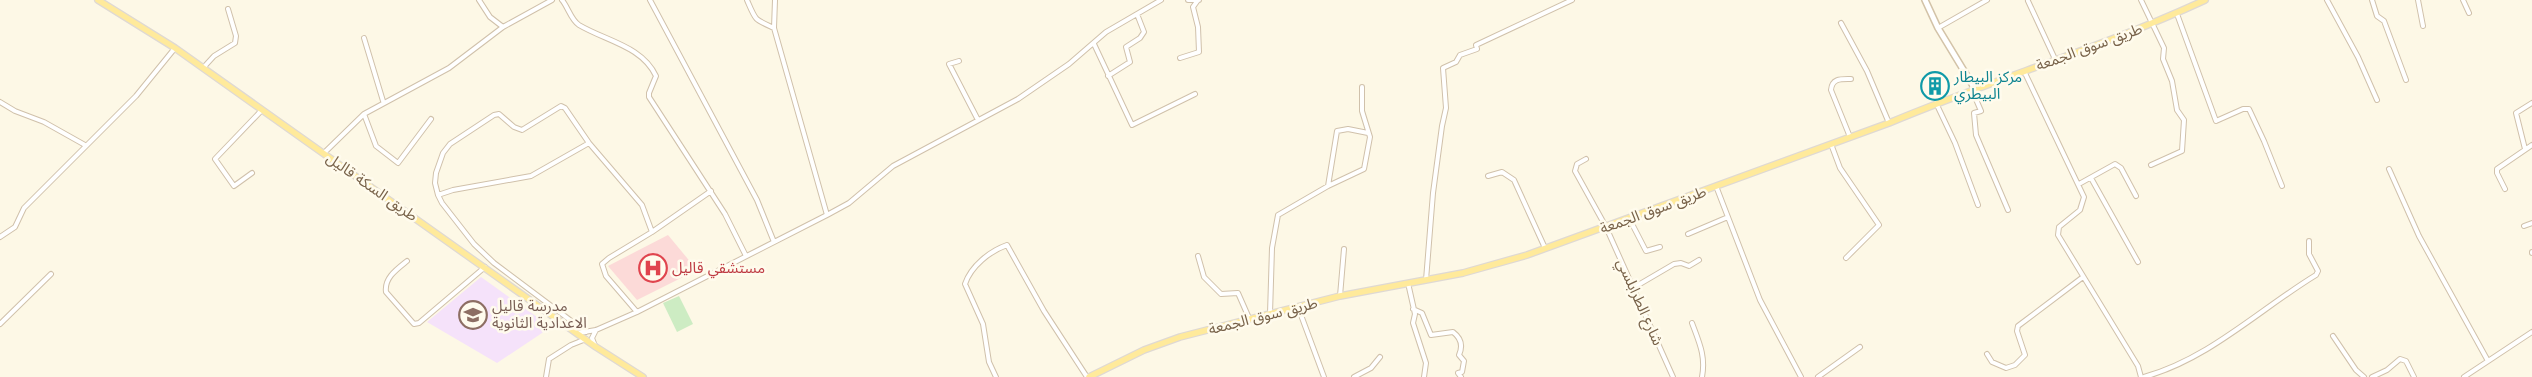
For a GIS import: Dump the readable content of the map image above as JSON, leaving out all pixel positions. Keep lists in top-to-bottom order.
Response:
{
  "streets": {
    "main road": ["طريق سوق الجمعة", "طريق السكة قاليل"],
    "street": ["شارع الطرابلسي"]
  },
  "crossings": [
    ["طريق سوق الجمعة", "شارع الطرابلسي"]
  ],
  "places": {
    "building": ["مركز البيطار البيطري"],
    "hospital": ["مستشقي قاليل"],
    "school or university": ["مدرسة قاليل الاعدادية الثانوية"]
  }
}
